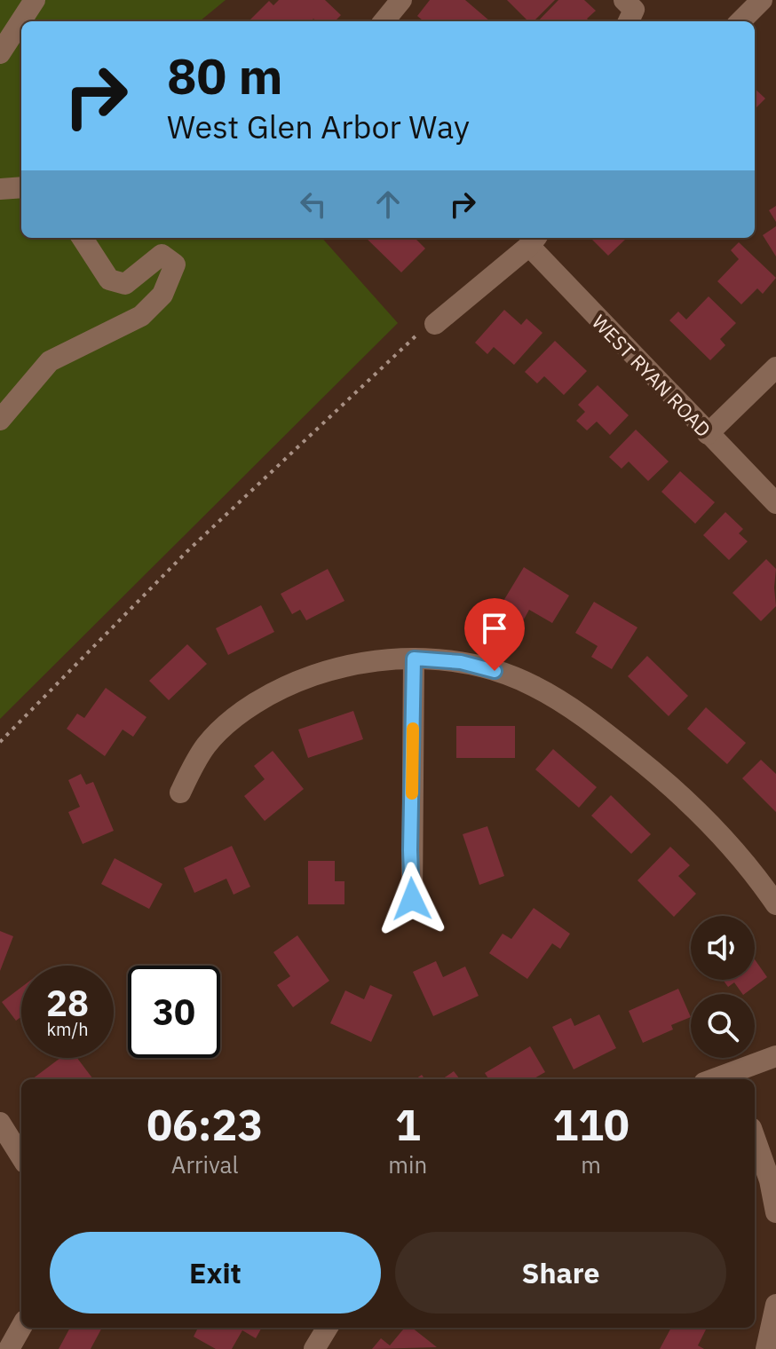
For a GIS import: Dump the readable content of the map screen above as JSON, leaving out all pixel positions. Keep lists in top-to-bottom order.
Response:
{
  "streets": {
    "street": ["WEST RYAN ROAD"]
  },
  "page": {
    "turn": ["80 m", "West Glen Arbor Way"],
    "speed": "28 km/h",
    "limit": "30",
    "eta": [
      "06:23",
      "Arrival",
      "1",
      "min",
      "110",
      "m"
    ],
    "buttons": ["Exit", "Share"]
  }
}
